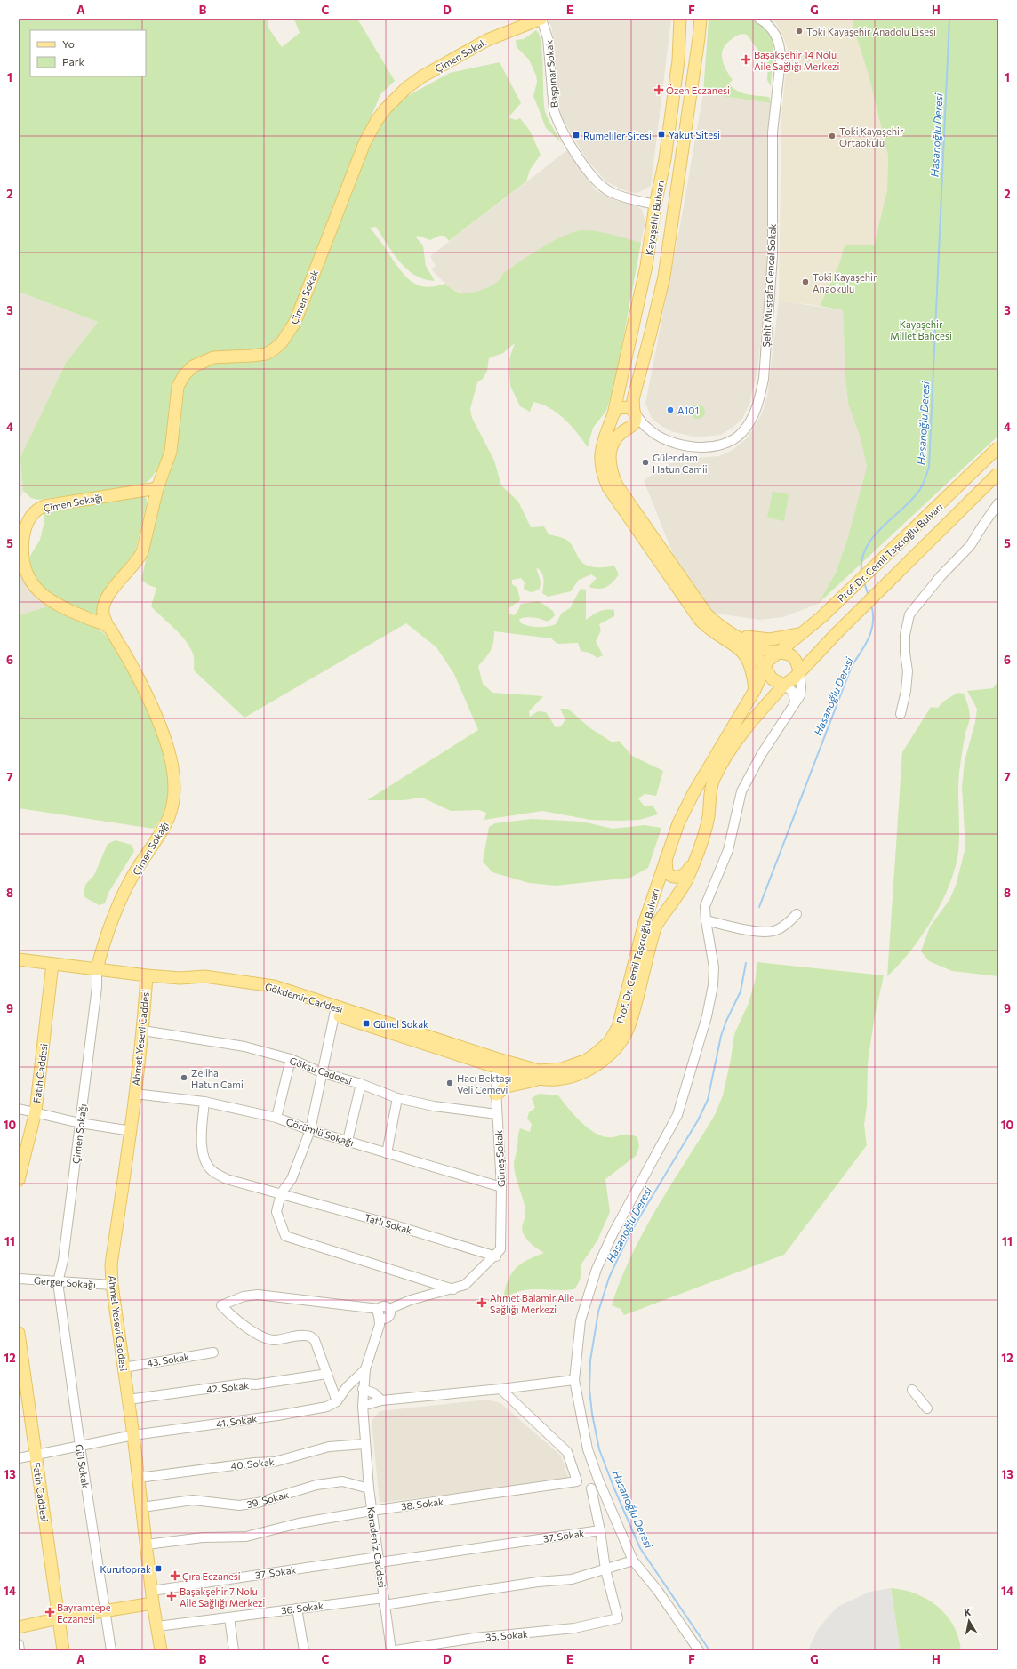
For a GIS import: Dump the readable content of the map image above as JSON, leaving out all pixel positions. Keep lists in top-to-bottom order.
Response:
{
  "streets": {
    "main road": [
      "Çimen Sokak",
      "Kayaşehir Bulvarı",
      "Çimen Sokağı",
      "Prof. Dr. Cemil Taşcıoğlu Bulvarı",
      "Gökdemir Caddesi",
      "Ahmet Yesevi Caddesi",
      "Fatih Caddesi"
    ],
    "street": [
      "Başpınar Sokak",
      "Şehit Mustafa Gencel Sokak",
      "Göksu Caddesi",
      "Görümlü Sokağı",
      "Güneş Sokak",
      "Tatlı Sokak",
      "Gerger Sokağı",
      "43. Sokak",
      "42. Sokak",
      "41. Sokak",
      "40. Sokak",
      "Gül Sokak",
      "39. Sokak",
      "38. Sokak",
      "37. Sokak",
      "Karadeniz Caddesi",
      "36. Sokak",
      "35. Sokak"
    ]
  },
  "crossings": [
    ["Çimen Sokak", "Başpınar Sokak"],
    ["Çimen Sokak", "Çimen Sokağı"],
    ["Başpınar Sokak", "Kayaşehir Bulvarı"],
    ["Çimen Sokağı", "Gökdemir Caddesi"],
    ["Çimen Sokağı", "Gerger Sokağı"],
    ["Çimen Sokağı", "Gül Sokak"],
    ["Prof. Dr. Cemil Taşcıoğlu Bulvarı", "Gökdemir Caddesi"],
    ["Prof. Dr. Cemil Taşcıoğlu Bulvarı", "Güneş Sokak"],
    ["Gökdemir Caddesi", "Ahmet Yesevi Caddesi"],
    ["Gökdemir Caddesi", "Fatih Caddesi"],
    ["Gökdemir Caddesi", "Güneş Sokak"],
    ["Ahmet Yesevi Caddesi", "Göksu Caddesi"],
    ["Ahmet Yesevi Caddesi", "Görümlü Sokağı"],
    ["Ahmet Yesevi Caddesi", "Gerger Sokağı"],
    ["Ahmet Yesevi Caddesi", "43. Sokak"],
    ["Ahmet Yesevi Caddesi", "42. Sokak"],
    ["Ahmet Yesevi Caddesi", "41. Sokak"],
    ["Ahmet Yesevi Caddesi", "40. Sokak"],
    ["Ahmet Yesevi Caddesi", "39. Sokak"],
    ["Ahmet Yesevi Caddesi", "38. Sokak"],
    ["Ahmet Yesevi Caddesi", "37. Sokak"],
    ["Ahmet Yesevi Caddesi", "36. Sokak"],
    ["Göksu Caddesi", "Güneş Sokak"],
    ["Fatih Caddesi", "41. Sokak"],
    ["Görümlü Sokağı", "Güneş Sokak"],
    ["Görümlü Sokağı", "Tatlı Sokak"],
    ["Güneş Sokak", "Tatlı Sokak"],
    ["Gerger Sokağı", "Gül Sokak"],
    ["41. Sokak", "Gül Sokak"],
    ["40. Sokak", "Karadeniz Caddesi"],
    ["39. Sokak", "Karadeniz Caddesi"],
    ["38. Sokak", "Karadeniz Caddesi"],
    ["37. Sokak", "Karadeniz Caddesi"],
    ["Karadeniz Caddesi", "36. Sokak"],
    ["36. Sokak", "35. Sokak"]
  ],
  "water": ["Hasanoğlu Deresi"],
  "parks": ["Kayaşehir Millet Bahçesi"],
  "places": {
    "other": [
      "Toki Kayaşehir Anadolu Lisesi",
      "Toki Kayaşehir Ortaokulu",
      "Toki Kayaşehir Anaokulu",
      "A101",
      "Gülendam Hatun Camii",
      "Zeliha Hatun Cami",
      "Hacı Bektaşı Veli Cemevi"
    ],
    "health": [
      "Başakşehir 14 Nolu Aile Sağlığı Merkezi",
      "Özen Eczanesi",
      "Ahmet Balamir Aile Sağlığı Merkezi",
      "Çıra Eczanesi",
      "Başakşehir 7 Nolu Aile Sağlığı Merkezi",
      "Bayramtepe Eczanesi"
    ],
    "transit": [
      "Yakut Sitesi",
      "Rumeliler Sitesi",
      "Günel Sokak",
      "Kurutoprak"
    ]
  },
  "legend": ["Yol", "Park"],
  "north": "top",
  "grid": {
    "columns": [
      "A",
      "B",
      "C",
      "D",
      "E",
      "F",
      "G",
      "H"
    ],
    "rows": [
      "1",
      "2",
      "3",
      "4",
      "5",
      "6",
      "7",
      "8",
      "9",
      "10",
      "11",
      "12",
      "13",
      "14"
    ]
  }
}
